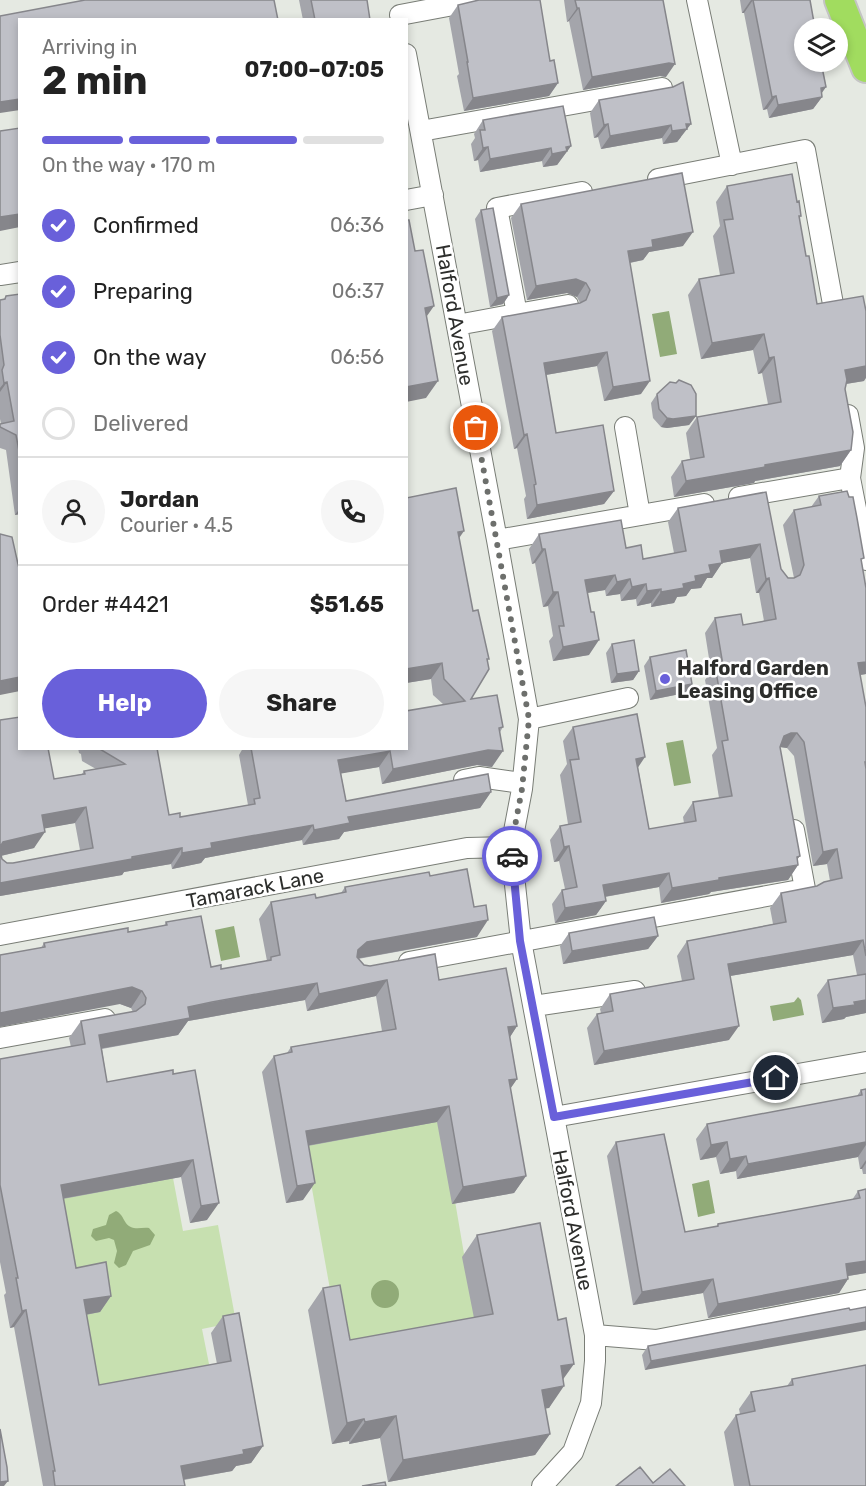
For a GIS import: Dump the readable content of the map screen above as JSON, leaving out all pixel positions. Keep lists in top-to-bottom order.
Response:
{
  "streets": {
    "street": ["Halford Avenue", "Tamarack Lane"]
  },
  "crossings": [
    ["Halford Avenue", "Tamarack Lane"]
  ],
  "places": ["Halford Garden Leasing Office"],
  "page": {
    "heading": ["2 min", "Arriving in", "07:00–07:05"],
    "panel": [
      "Jordan",
      "Courier · 4.5",
      "Order #4421",
      "$51.65"
    ],
    "bar": "On the way · 170 m",
    "list": [
      ["Confirmed", "06:36"],
      ["Preparing", "06:37"],
      ["On the way", "06:56"],
      "Delivered"
    ],
    "buttons": ["Help", "Share"]
  }
}
